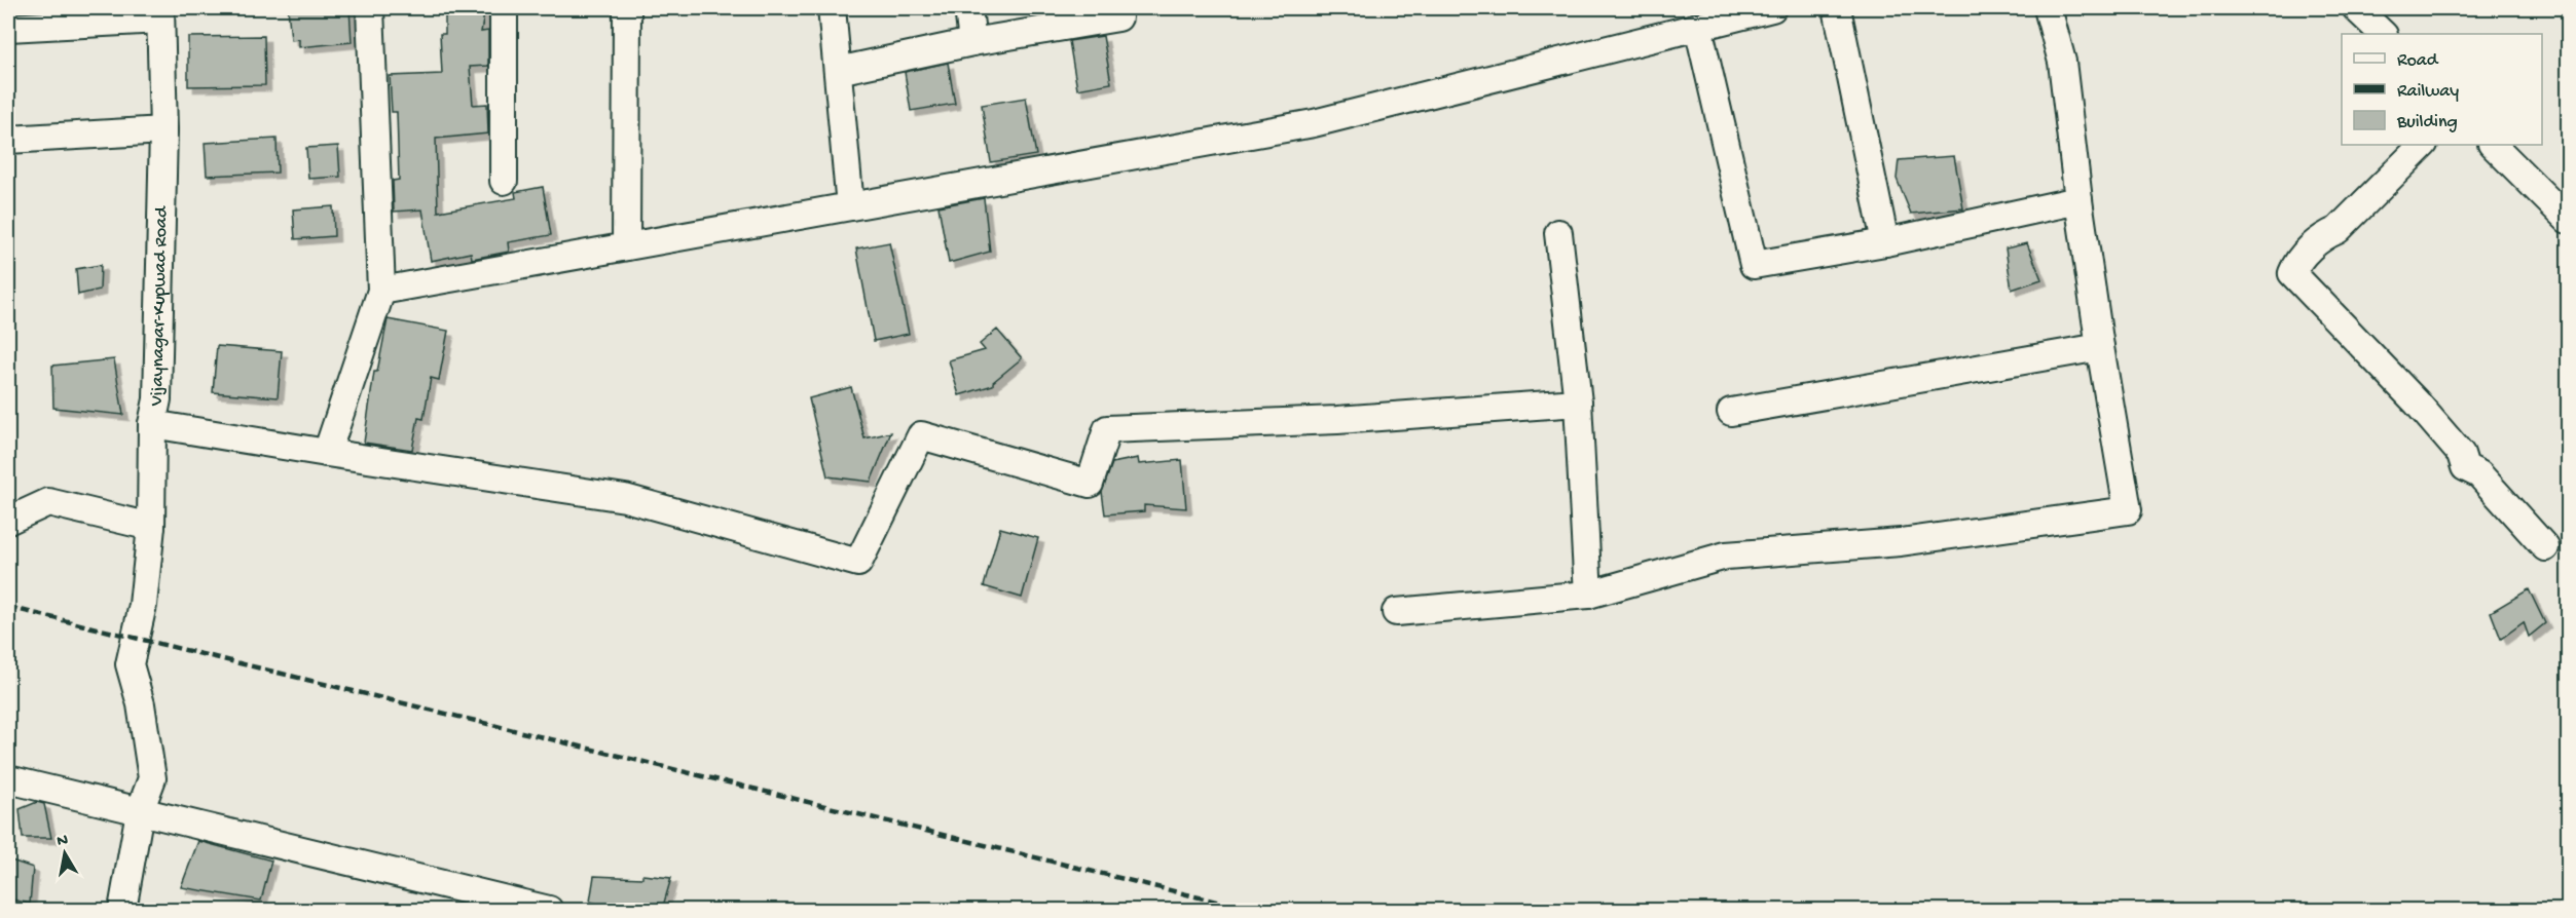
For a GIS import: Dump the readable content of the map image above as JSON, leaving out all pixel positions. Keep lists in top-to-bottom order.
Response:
{
  "streets": {
    "street": ["Vijaynagar-Kupwad Road"]
  },
  "legend": ["Road", "Railway", "Building"],
  "north": "top"
}
